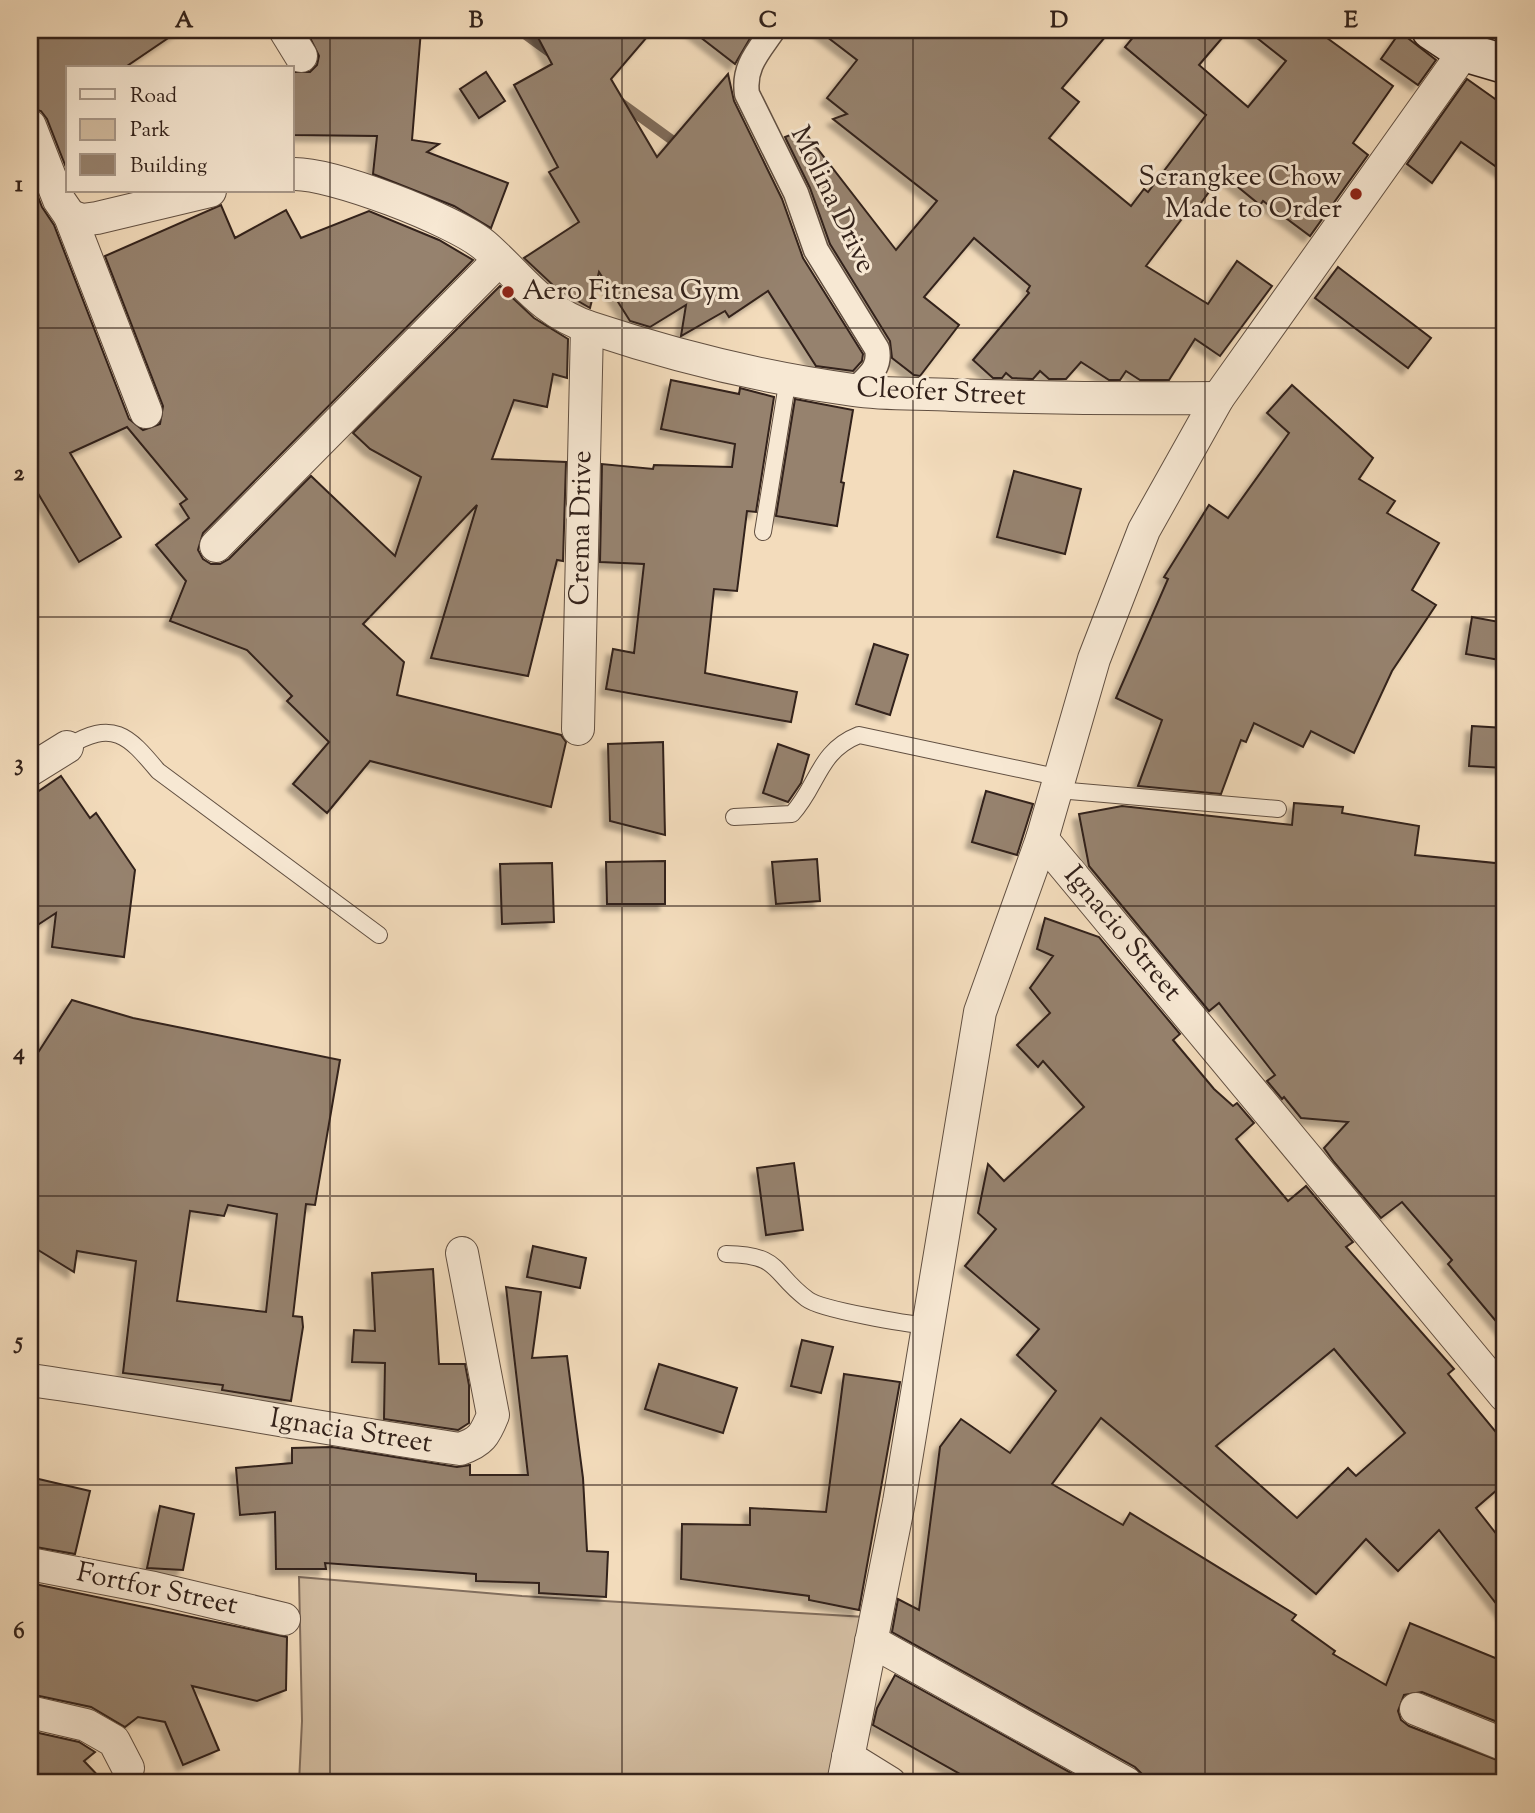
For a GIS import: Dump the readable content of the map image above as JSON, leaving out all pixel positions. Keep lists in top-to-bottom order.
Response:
{
  "streets": {
    "street": [
      "Molina Drive",
      "Cleofer Street",
      "Crema Drive",
      "Ignacio Street",
      "Ignacia Street",
      "Fortfor Street"
    ]
  },
  "crossings": [
    ["Molina Drive", "Cleofer Street"],
    ["Cleofer Street", "Crema Drive"],
    ["Cleofer Street", "Ignacio Street"]
  ],
  "places": ["Scrangkee Chow Made to Order", "Aero Fitnesa Gym"],
  "legend": ["Road", "Park", "Building"],
  "grid": {
    "columns": [
      "A",
      "B",
      "C",
      "D",
      "E"
    ],
    "rows": [
      "1",
      "2",
      "3",
      "4",
      "5",
      "6"
    ]
  }
}
